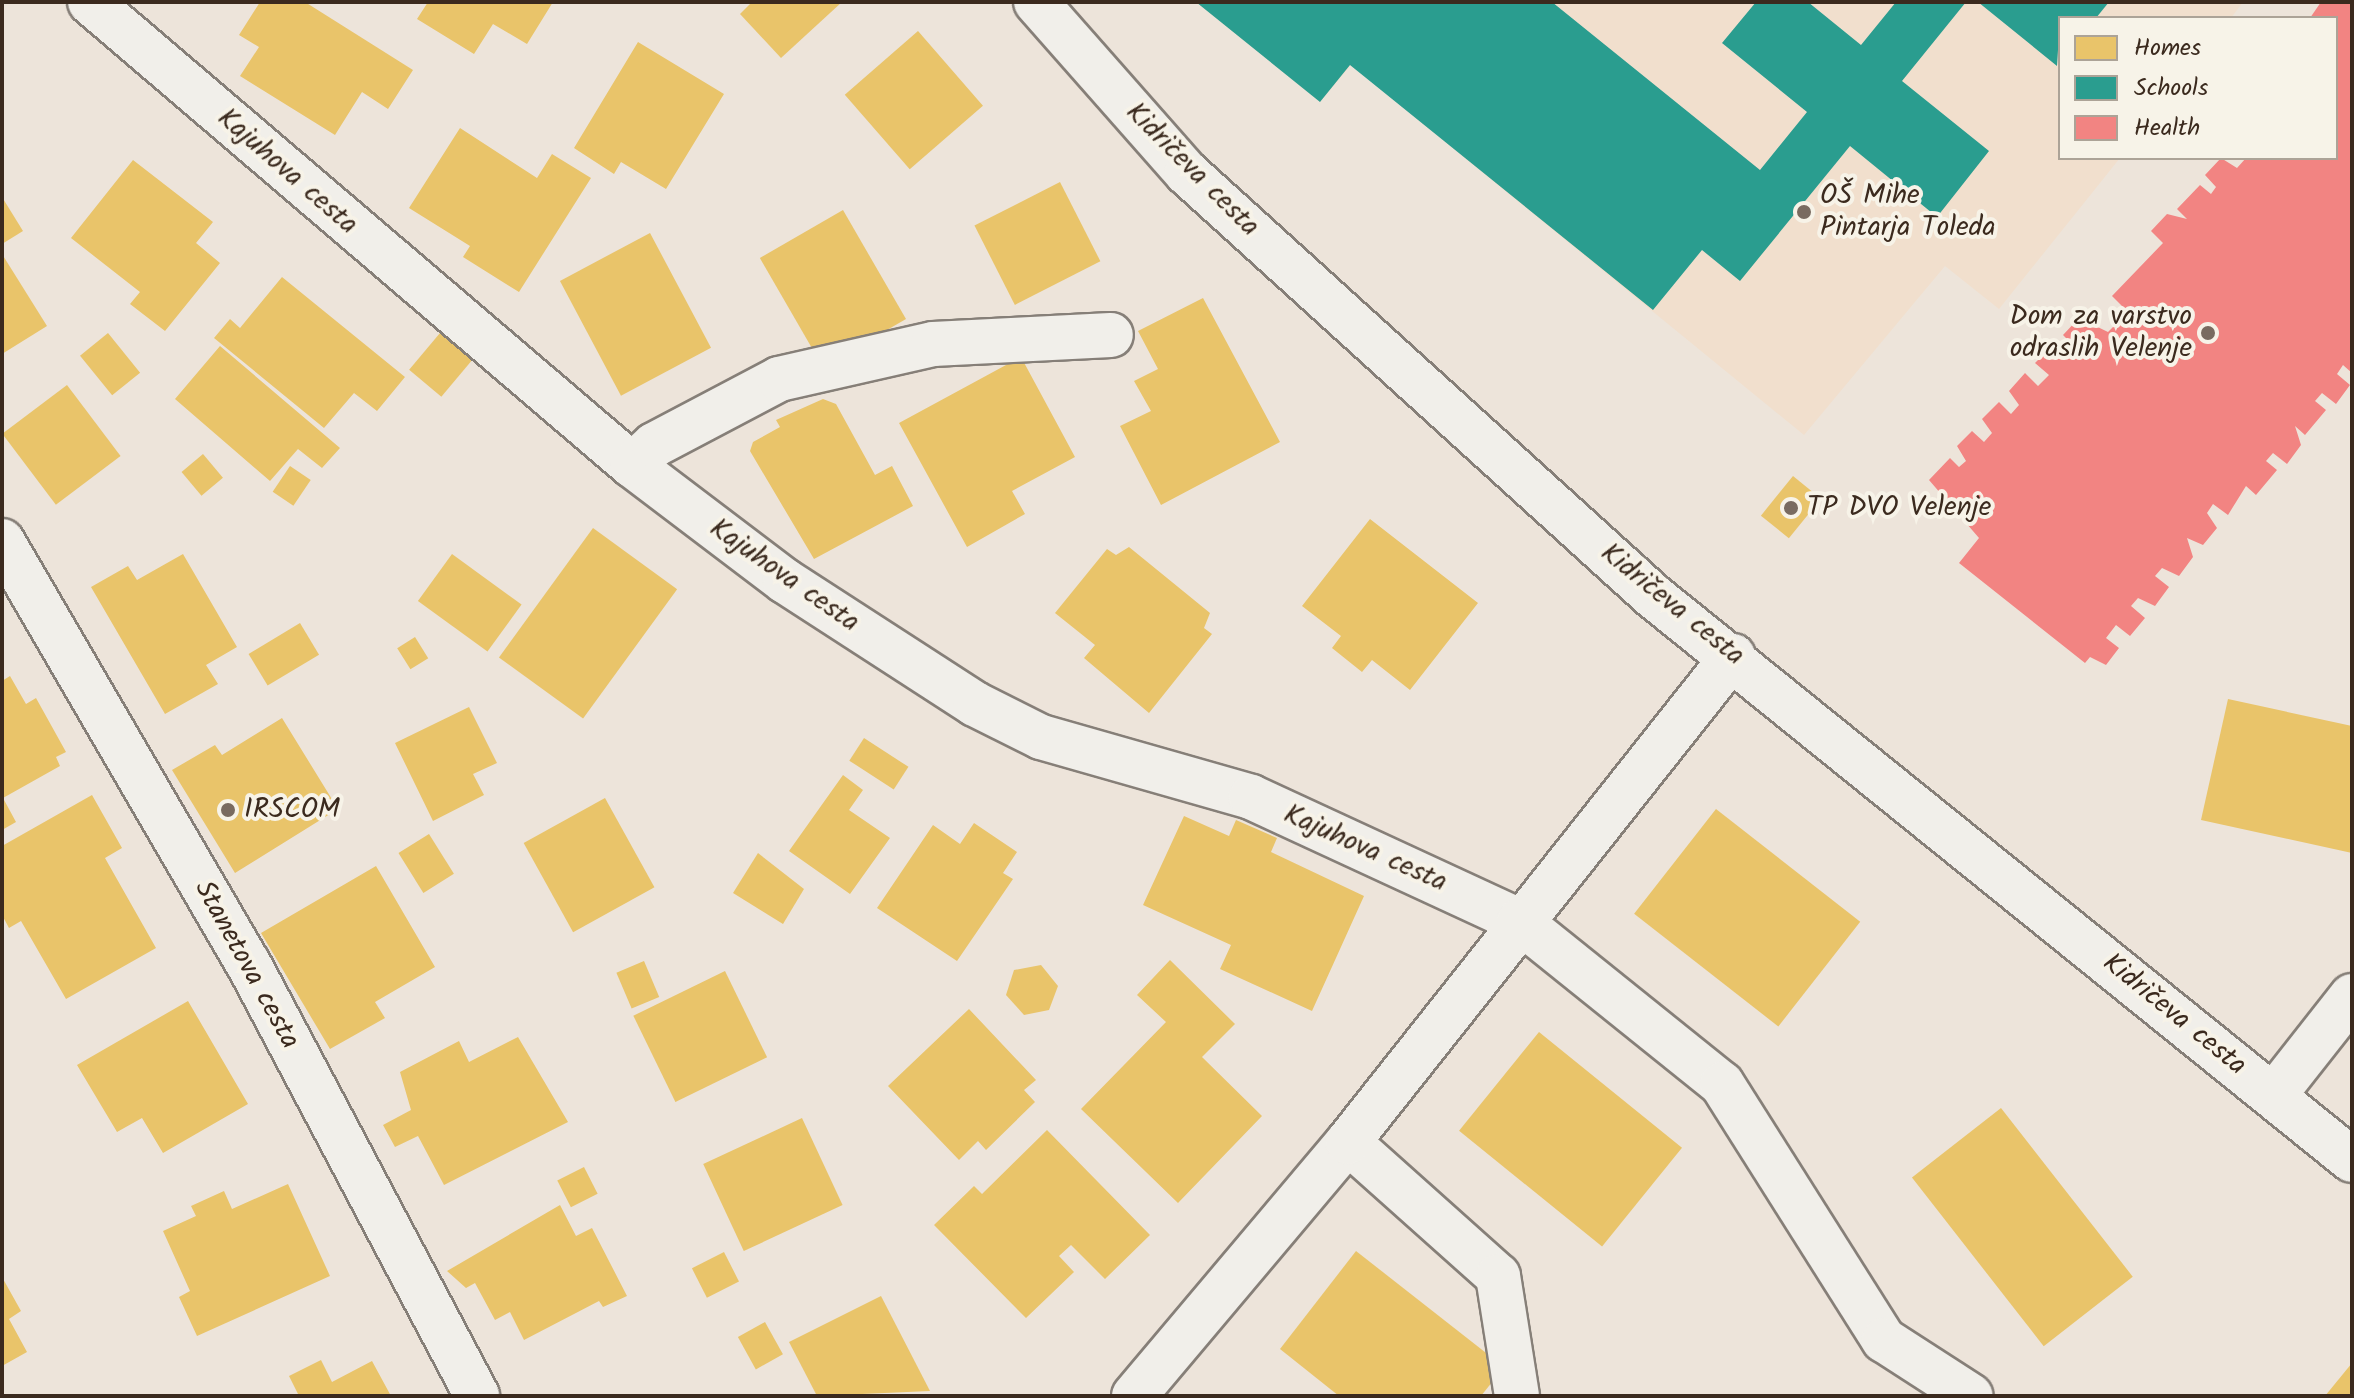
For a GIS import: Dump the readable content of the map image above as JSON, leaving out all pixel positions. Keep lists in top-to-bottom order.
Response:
{
  "streets": {
    "street": ["Kidričeva cesta", "Kajuhova cesta", "Stanetova cesta"]
  },
  "places": [
    "OŠ Mihe Pintarja Toleda",
    "Dom za varstvo odraslih Velenje",
    "TP DVO Velenje",
    "IRSCOM"
  ],
  "legend": ["Homes", "Schools", "Health"]
}
